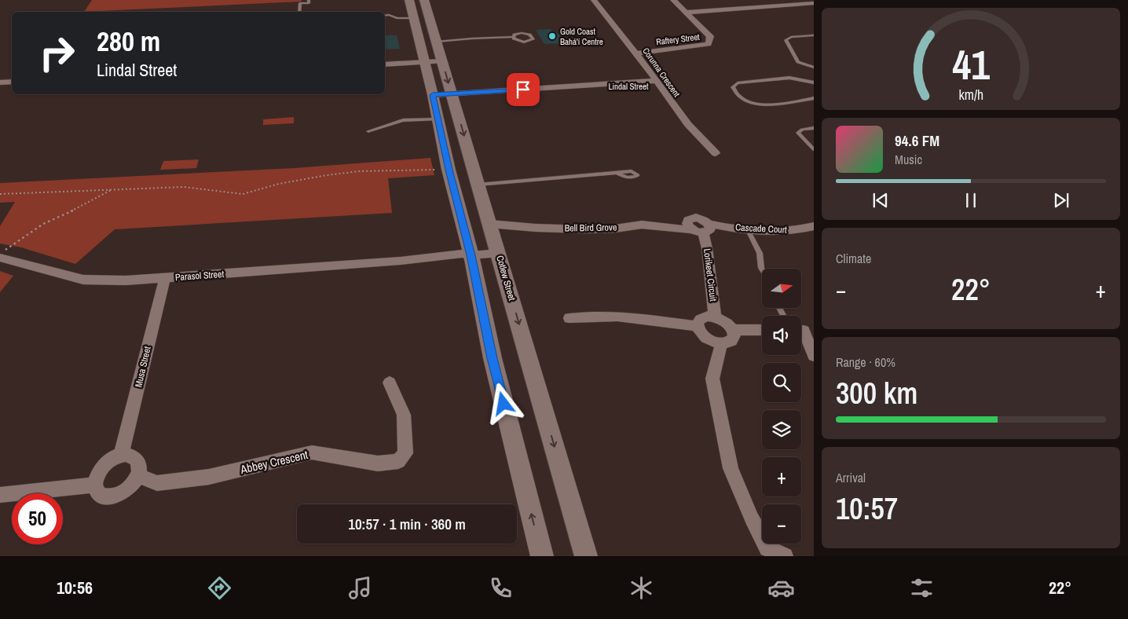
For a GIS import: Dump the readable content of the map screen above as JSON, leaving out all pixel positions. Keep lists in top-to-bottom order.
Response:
{
  "streets": {
    "main road": ["Cotlew Street"],
    "street": [
      "Raftery Street",
      "Corunna Crescent",
      "Lindal Street",
      "Bell Bird Grove",
      "Cascade Court",
      "Lorikeet Circuit",
      "Parasol Street",
      "Musa Street",
      "Abbey Crescent"
    ]
  },
  "crossings": [
    ["Raftery Street", "Corunna Crescent"],
    ["Corunna Crescent", "Lindal Street"],
    ["Lindal Street", "Cotlew Street"],
    ["Bell Bird Grove", "Cascade Court"],
    ["Bell Bird Grove", "Cotlew Street"],
    ["Cascade Court", "Lorikeet Circuit"],
    ["Parasol Street", "Cotlew Street"],
    ["Parasol Street", "Musa Street"],
    ["Musa Street", "Abbey Crescent"]
  ],
  "places": ["Gold Coast Bahá'í Centre"],
  "north": "right",
  "page": {
    "turn": ["280 m", "Lindal Street"],
    "song": ["94.6 FM", "Music"],
    "tile": [
      "Climate",
      ["Range · 60%", "300 km"],
      ["Arrival", "10:57"]
    ],
    "map_buttons": ["+", "−"],
    "heat": ["−", "22°", "+"],
    "limit": "50",
    "trip": "10:57 · 1 min · 360 m",
    "tabs": ["10:56", "22°"],
    "gauge": ["41", "km/h"]
  }
}
